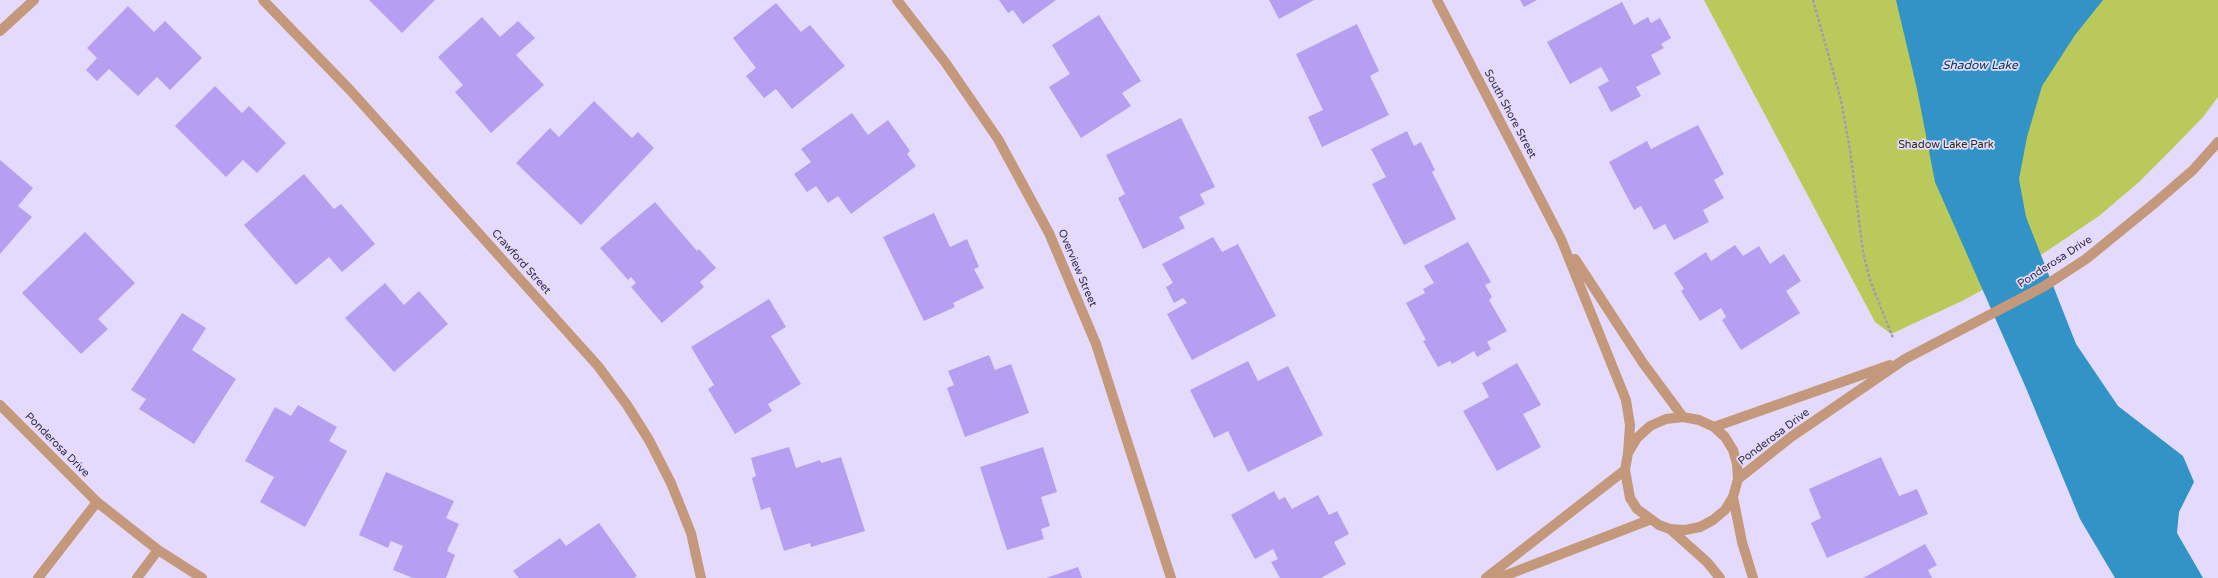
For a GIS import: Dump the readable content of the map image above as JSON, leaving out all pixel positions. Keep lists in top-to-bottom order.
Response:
{
  "streets": {
    "street": [
      "South Shore Street",
      "Crawford Street",
      "Ponderosa Drive",
      "Overview Street"
    ]
  },
  "crossings": [
    ["South Shore Street", "Ponderosa Drive"]
  ],
  "water": ["Shadow Lake"],
  "parks": ["Shadow Lake Park"]
}
